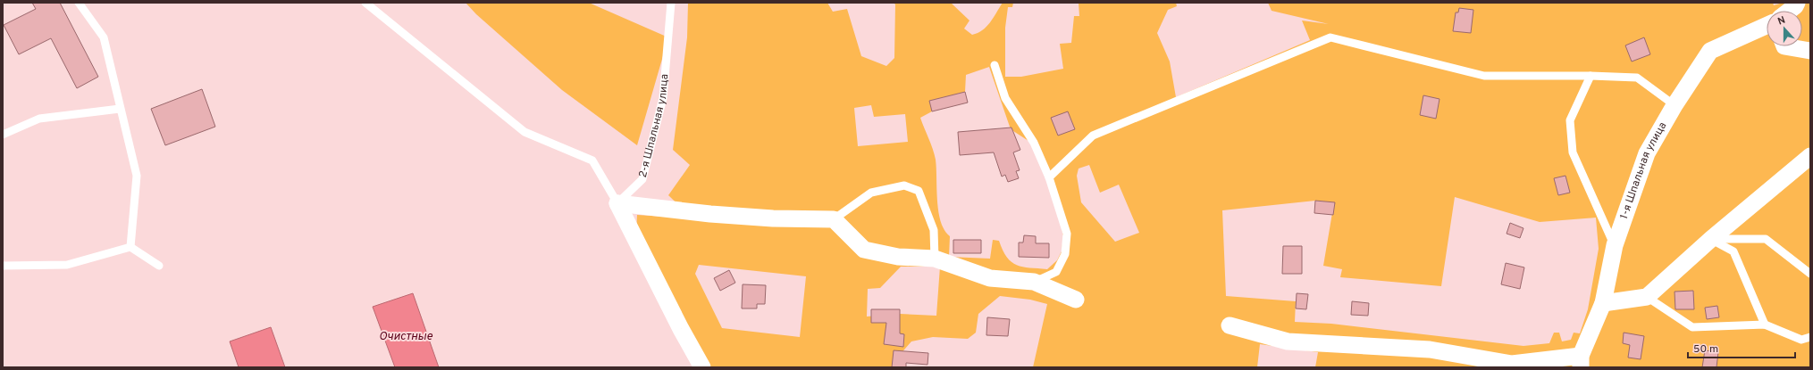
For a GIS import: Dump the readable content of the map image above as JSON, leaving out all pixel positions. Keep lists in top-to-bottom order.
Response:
{
  "streets": {
    "street": ["1-я Шпальная улица"],
    "lane": ["2-я Шпальная улица"]
  },
  "water": ["Очистные"],
  "scale_bar": "50 m",
  "north": "top"
}
